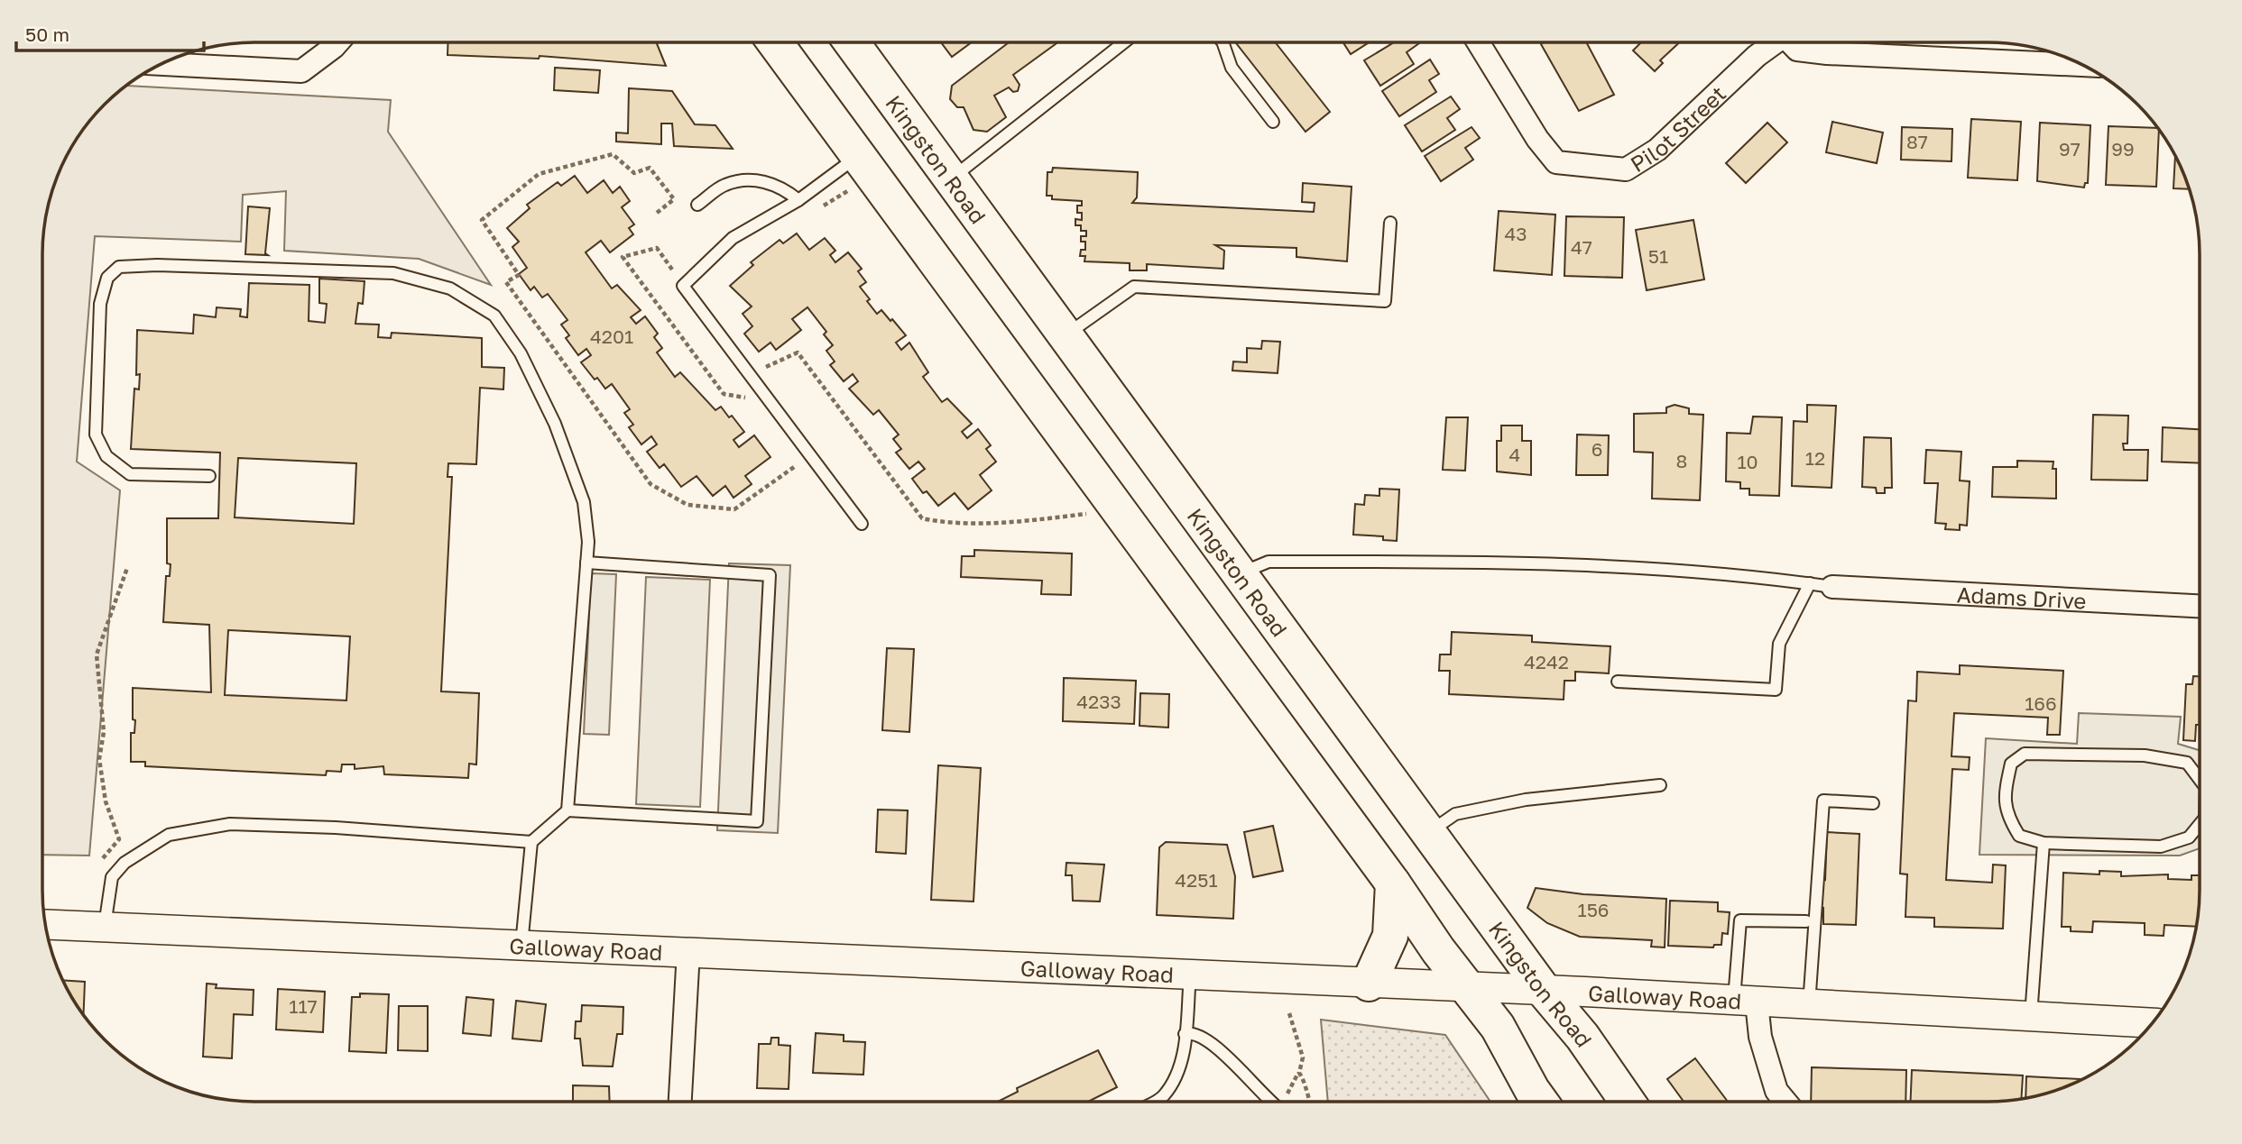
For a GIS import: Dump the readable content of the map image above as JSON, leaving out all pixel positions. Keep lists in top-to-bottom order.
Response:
{
  "streets": {
    "main road": ["Kingston Road"],
    "street": ["Pilot Street", "Adams Drive", "Galloway Road"]
  },
  "crossings": [
    ["Kingston Road", "Galloway Road"]
  ],
  "house_numbers": [
    "87",
    "97",
    "99",
    "43",
    "47",
    "51",
    "4201",
    "6",
    "4",
    "12",
    "8",
    "10",
    "4242",
    "4233",
    "166",
    "4251",
    "156",
    "117"
  ],
  "scale_bar": "50 m"
}
